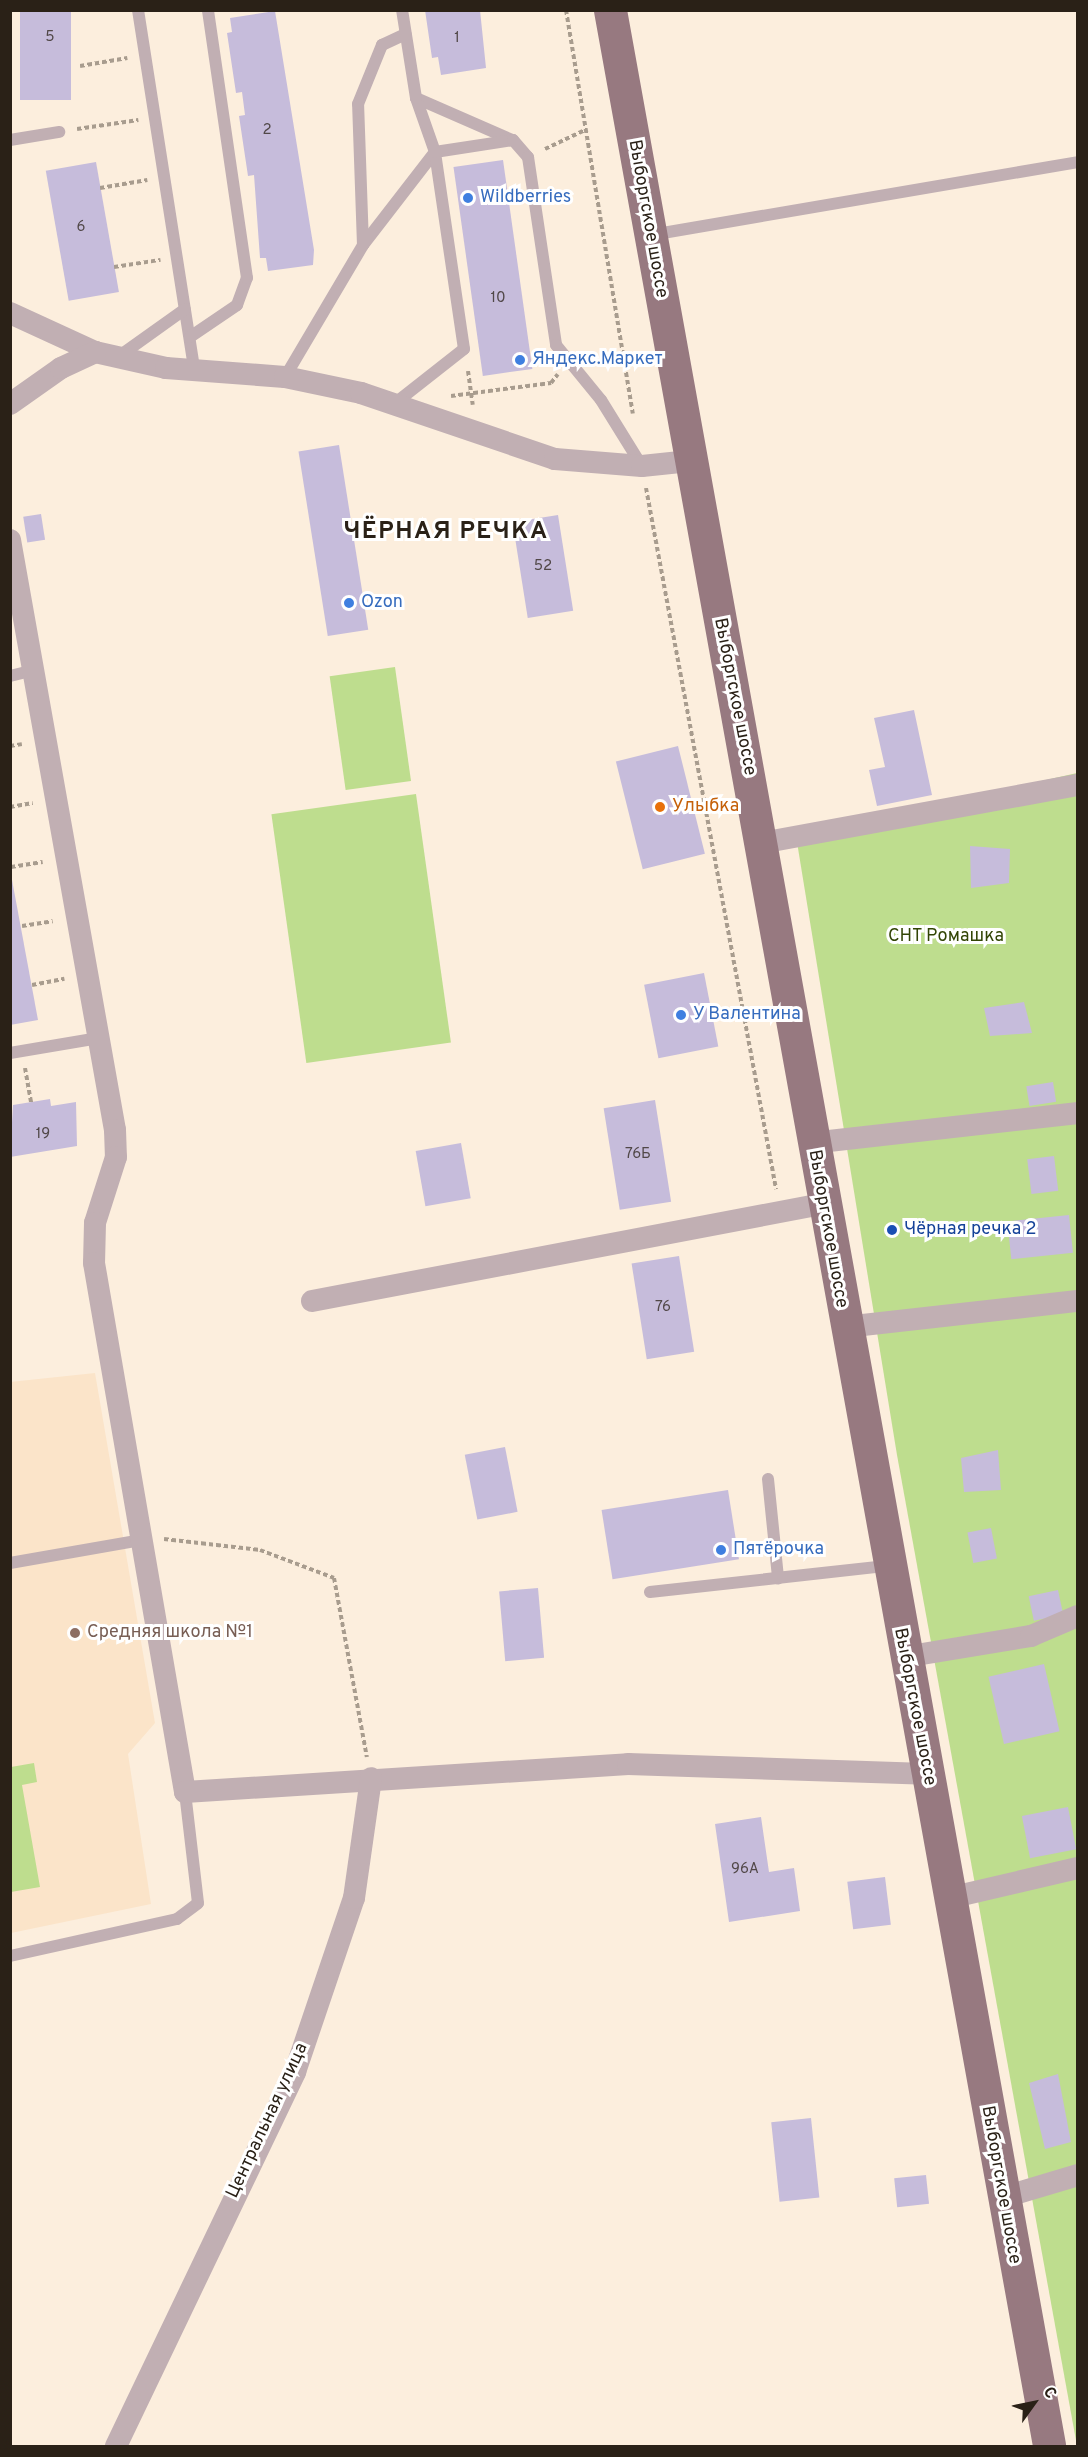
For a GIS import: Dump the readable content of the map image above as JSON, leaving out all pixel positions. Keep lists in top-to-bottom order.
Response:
{
  "streets": {
    "main road": ["Выборгское шоссе"],
    "street": ["Центральная улица"]
  },
  "districts": ["ЧЁРНАЯ РЕЧКА"],
  "parks": ["СНТ Ромашка"],
  "places": [
    "Wildberries",
    "Яндекс.Маркет",
    "Ozon",
    "Улыбка",
    "У Валентина",
    "Чёрная речка 2",
    "Пятёрочка",
    "Средняя школа №1"
  ],
  "house_numbers": [
    "5",
    "1",
    "2",
    "6",
    "10",
    "52",
    "19",
    "76Б",
    "76",
    "96А"
  ],
  "north": "top right"
}
